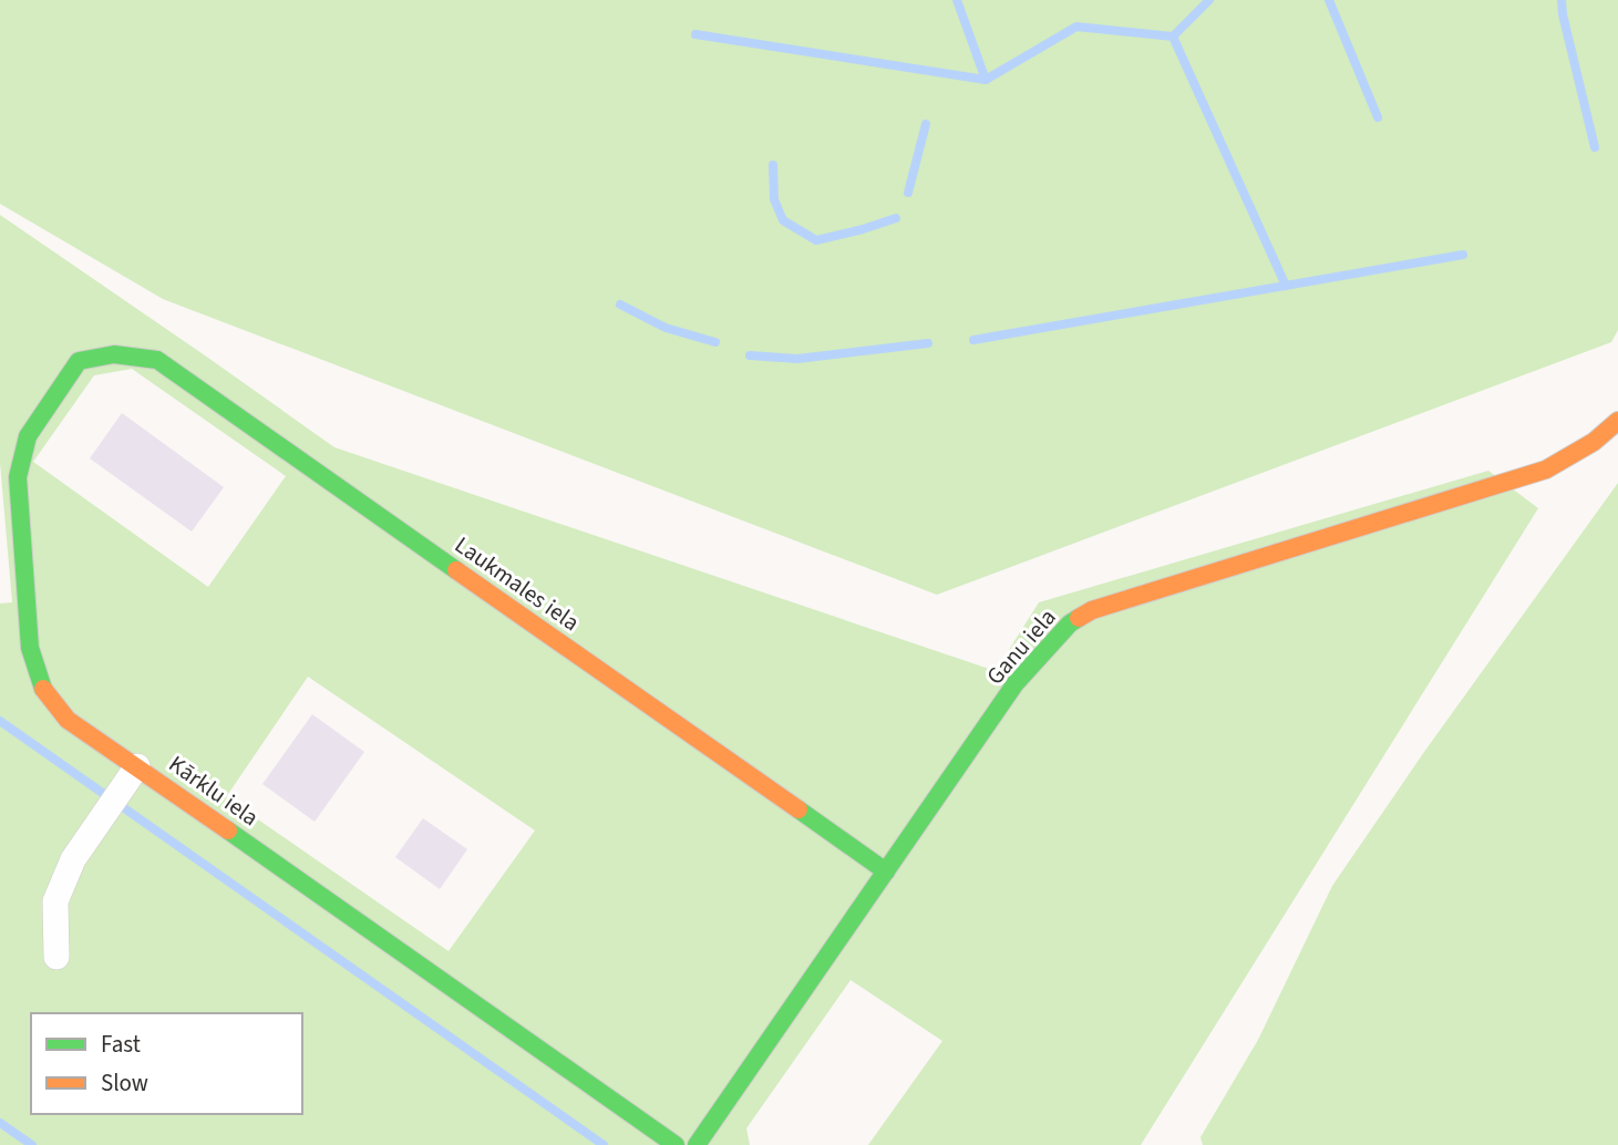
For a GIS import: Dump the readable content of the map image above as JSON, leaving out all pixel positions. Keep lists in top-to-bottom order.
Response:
{
  "streets": {
    "street": ["Laukmales iela", "Ganu iela", "Kārklu iela"]
  },
  "crossings": [
    ["Laukmales iela", "Ganu iela"],
    ["Laukmales iela", "Kārklu iela"]
  ],
  "legend": ["Fast", "Slow"]
}
